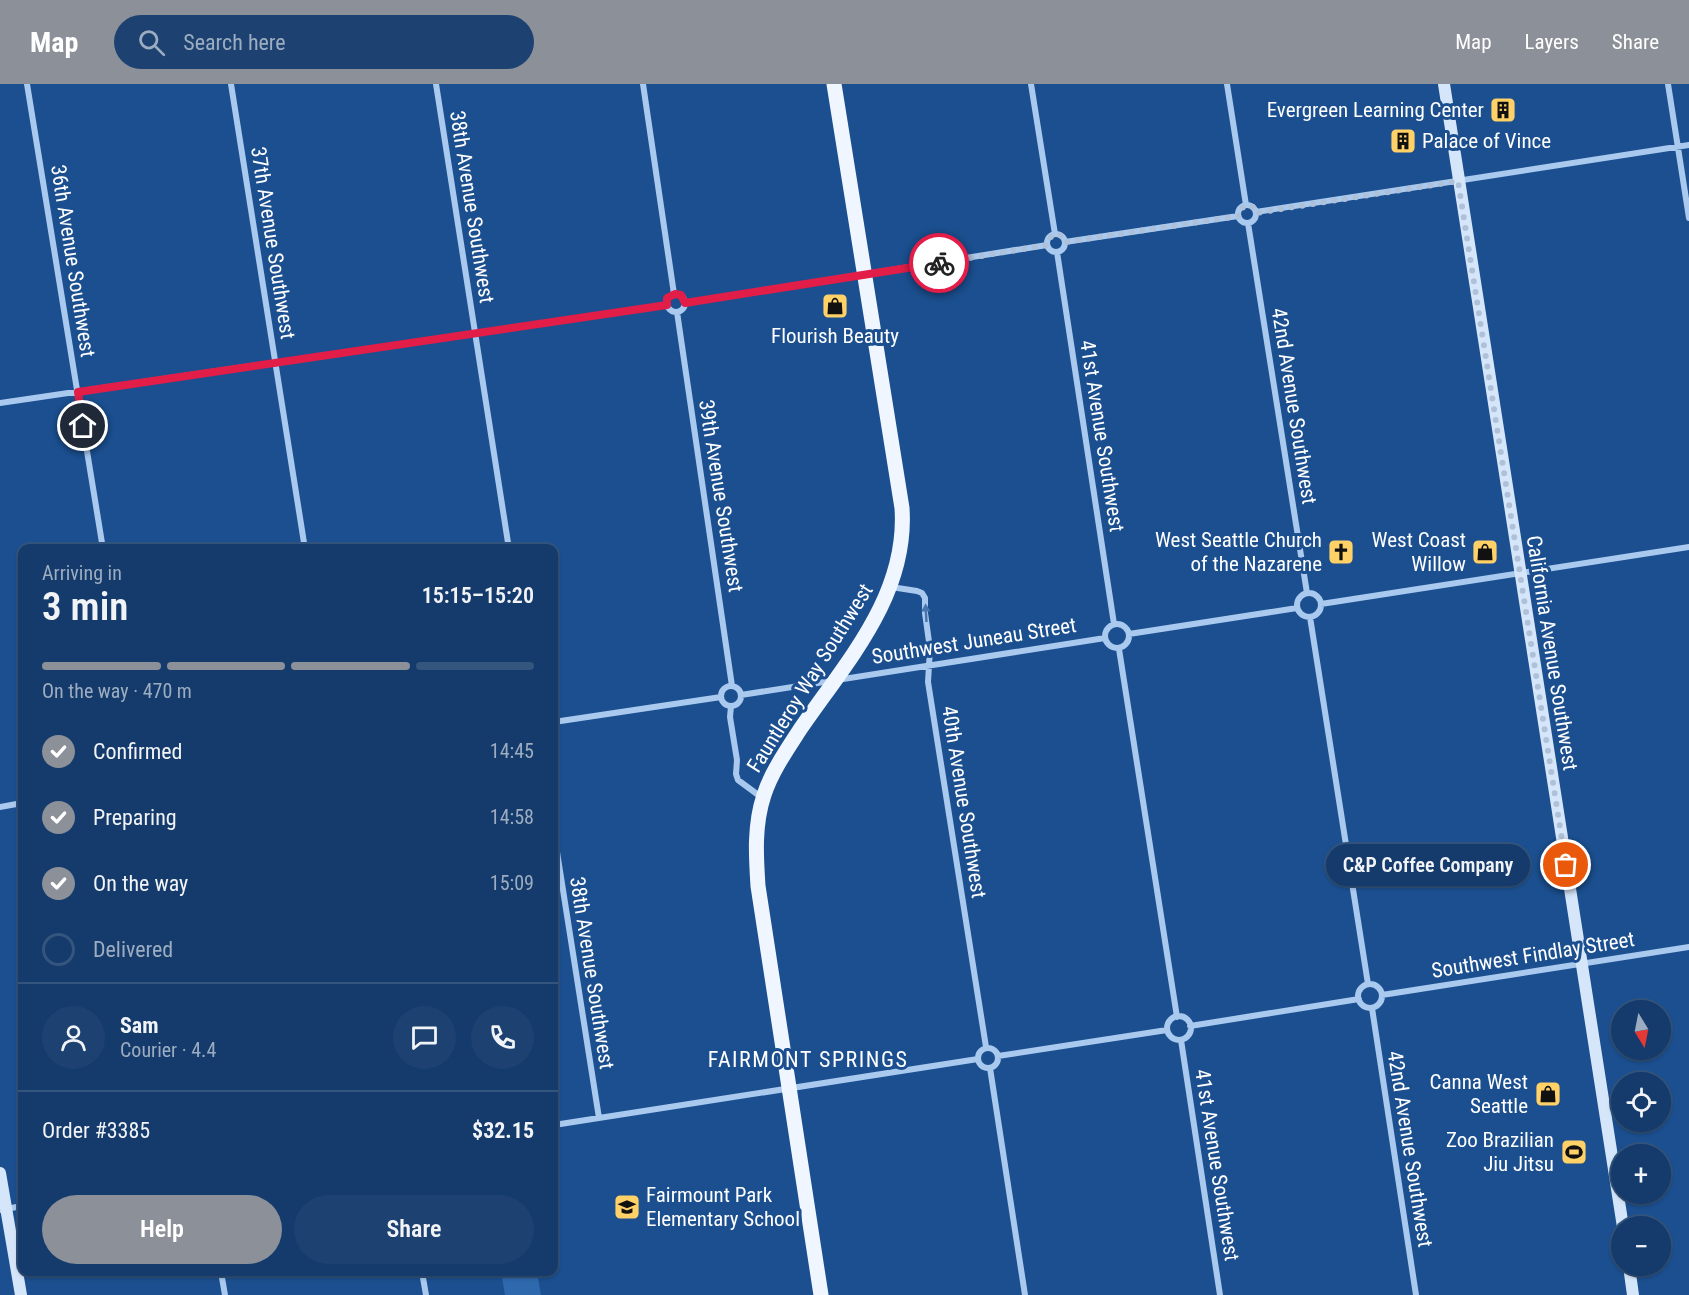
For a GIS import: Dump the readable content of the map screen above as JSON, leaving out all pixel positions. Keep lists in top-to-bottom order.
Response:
{
  "streets": {
    "main road": ["California Avenue Southwest", "Fauntleroy Way Southwest"],
    "street": [
      "38th Avenue Southwest",
      "37th Avenue Southwest",
      "36th Avenue Southwest",
      "42nd Avenue Southwest",
      "41st Avenue Southwest",
      "39th Avenue Southwest",
      "Southwest Juneau Street",
      "40th Avenue Southwest",
      "Southwest Findlay Street"
    ]
  },
  "crossings": [
    ["42nd Avenue Southwest", "Southwest Findlay Street"],
    ["41st Avenue Southwest", "Southwest Juneau Street"],
    ["39th Avenue Southwest", "Southwest Juneau Street"],
    ["Southwest Juneau Street", "Fauntleroy Way Southwest"],
    ["Southwest Juneau Street", "40th Avenue Southwest"],
    ["California Avenue Southwest", "Southwest Findlay Street"],
    ["Fauntleroy Way Southwest", "40th Avenue Southwest"]
  ],
  "districts": ["FAIRMONT SPRINGS"],
  "places": {
    "building": ["Evergreen Learning Center", "Palace of Vince"],
    "shop": ["Flourish Beauty", "West Coast Willow", "Canna West Seattle"],
    "church": ["West Seattle Church of the Nazarene"],
    "other": ["C&P Coffee Company"],
    "sports": ["Zoo Brazilian Jiu Jitsu"],
    "school or university": ["Fairmount Park Elementary School"]
  },
  "north": "bottom",
  "page": {
    "header": "Map",
    "search": "Search here",
    "nav": ["Map", "Layers", "Share"],
    "heading": ["3 min", "Arriving in", "15:15–15:20"],
    "panel": [
      "Sam",
      "Courier · 4.4",
      "Order #3385",
      "$32.15"
    ],
    "bar": "On the way · 470 m",
    "list": [
      ["Confirmed", "14:45"],
      ["Preparing", "14:58"],
      ["On the way", "15:09"],
      "Delivered"
    ],
    "bubble": "C&P Coffee Company",
    "map_buttons": ["+", "−"],
    "buttons": ["Help", "Share"]
  }
}
